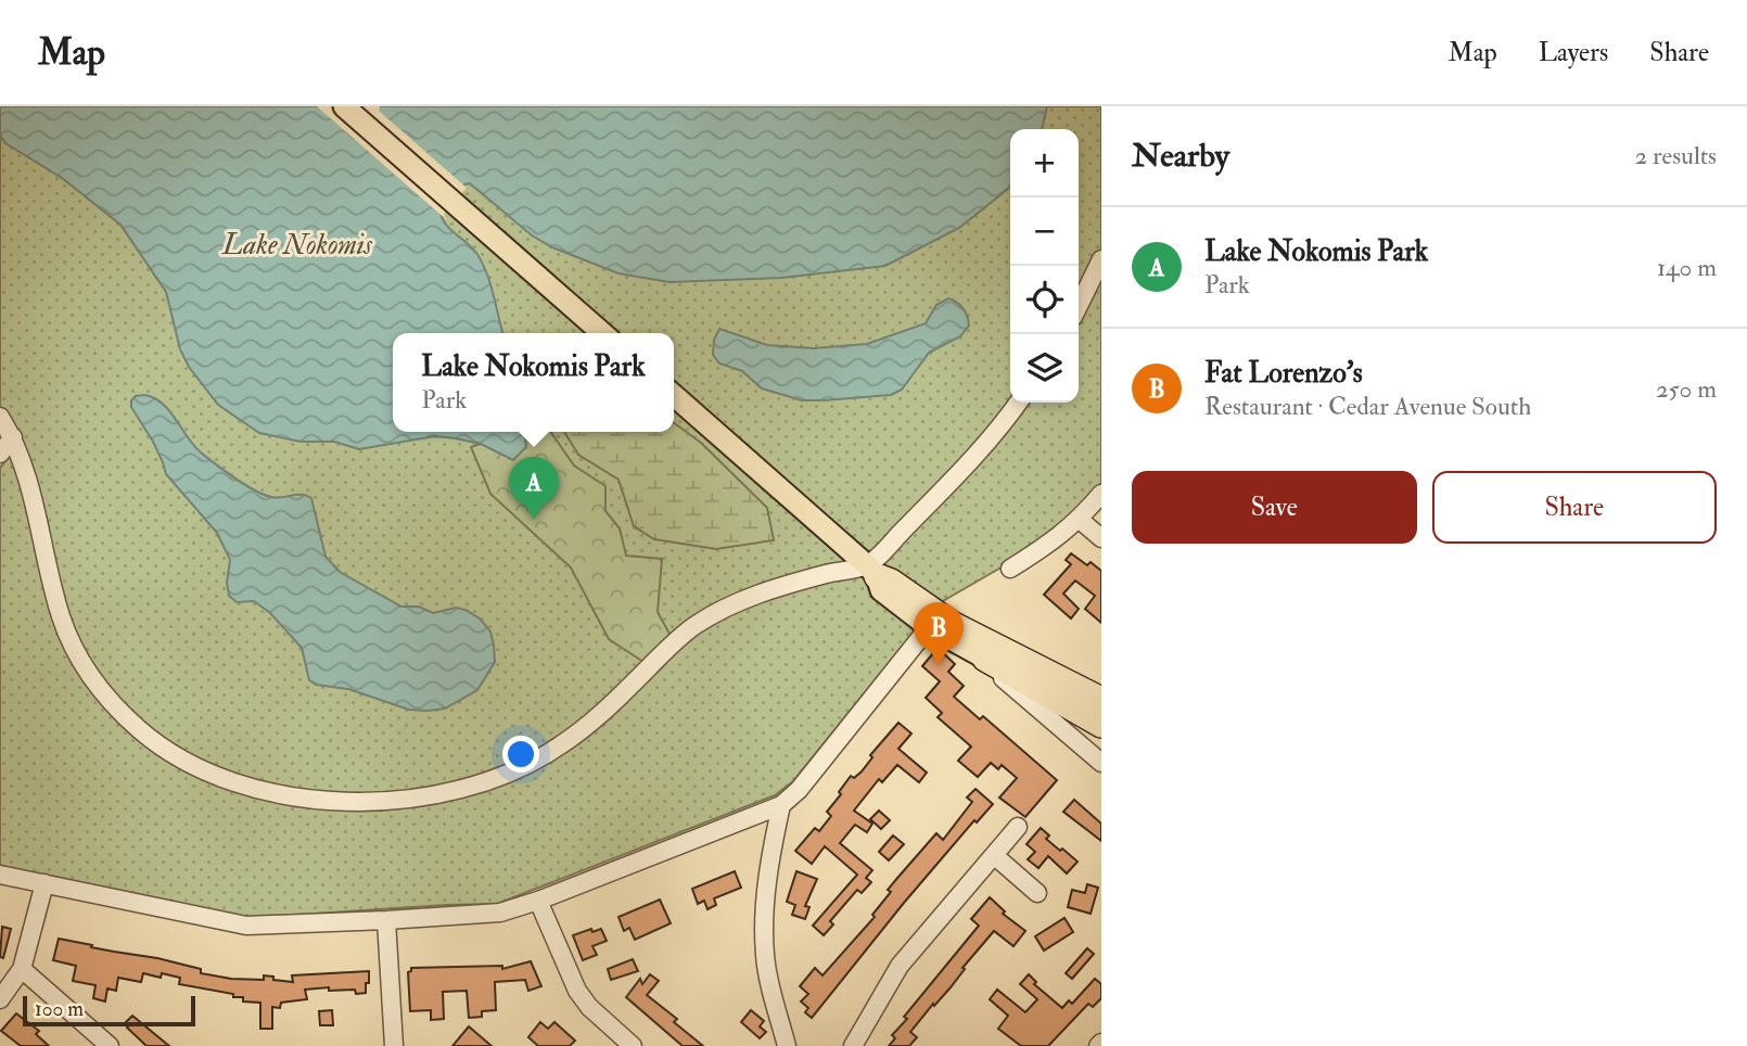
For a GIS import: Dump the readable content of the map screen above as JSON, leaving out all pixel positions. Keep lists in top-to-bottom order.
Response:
{
  "water": ["Lake Nokomis"],
  "scale_bar": "100 m",
  "page": {
    "header": "Map",
    "nav": ["Map", "Layers", "Share"],
    "heading": ["Nearby", "2 results"],
    "map_buttons": ["+", "−"],
    "list": [
      {
        "mark": "A",
        "name": "Lake Nokomis Park",
        "note": "Park",
        "value": "140 m"
      },
      {
        "mark": "B",
        "name": "Fat Lorenzo's",
        "note": "Restaurant · Cedar Avenue South",
        "value": "250 m"
      }
    ],
    "popup": ["Lake Nokomis Park", "Park"],
    "buttons": ["Save", "Share"],
    "pins": ["A", "B"],
    "scale": "100 m"
  }
}
